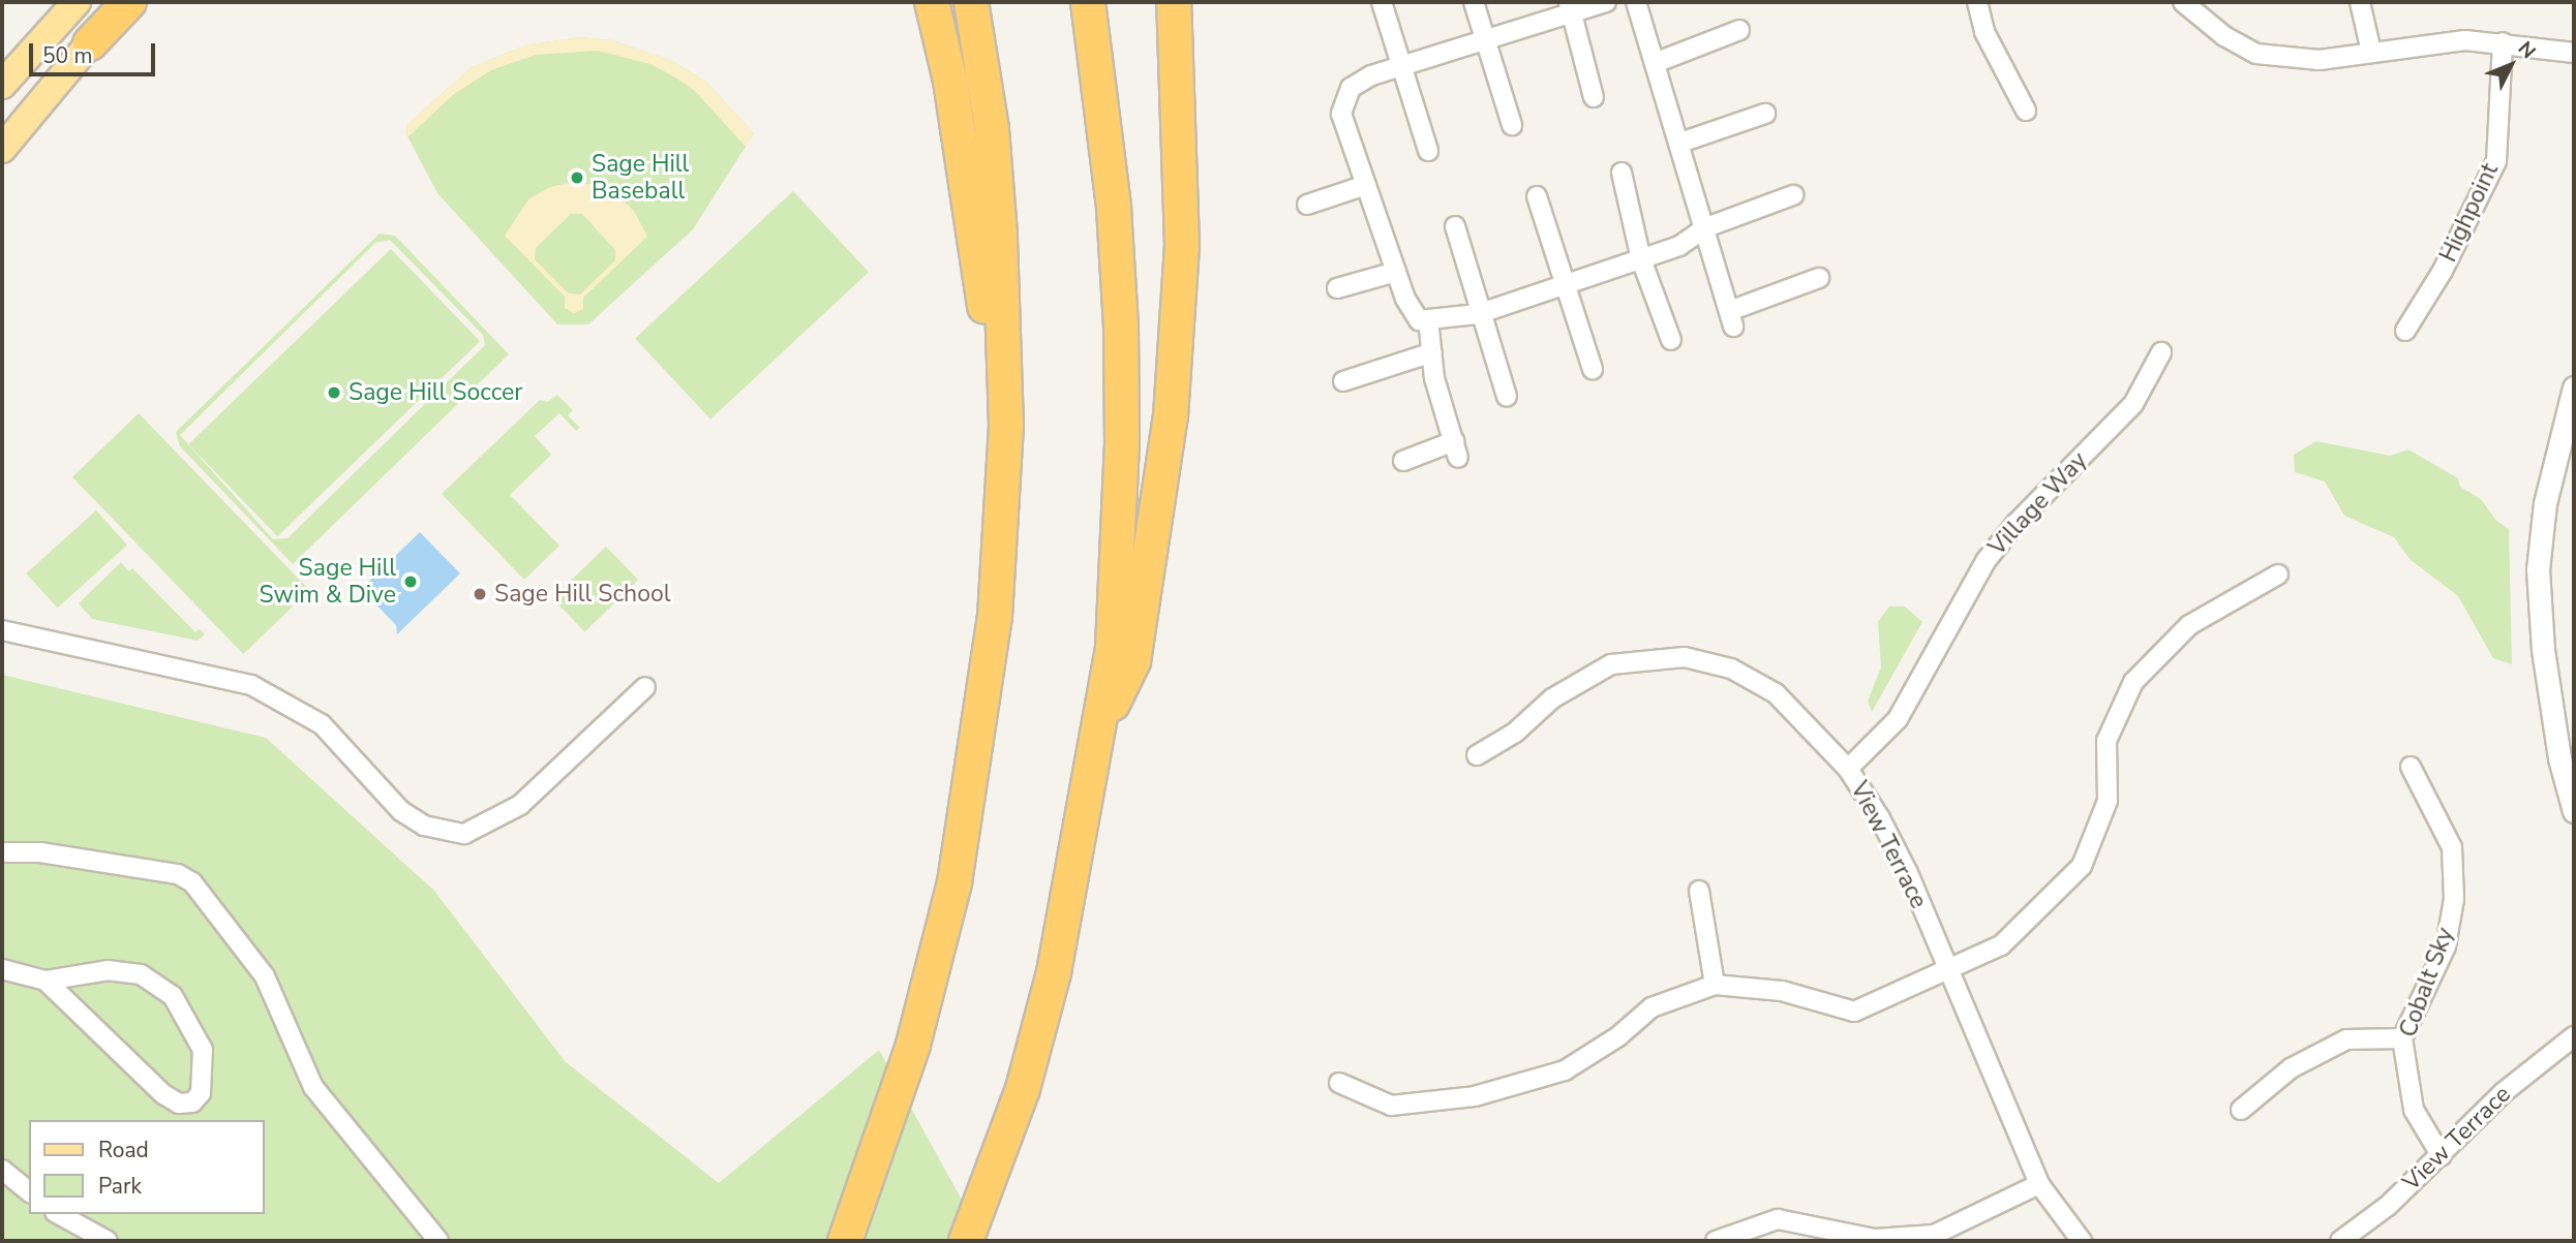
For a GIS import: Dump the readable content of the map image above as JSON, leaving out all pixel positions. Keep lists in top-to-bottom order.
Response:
{
  "streets": {
    "street": [
      "Highpoint",
      "Village Way",
      "View Terrace",
      "Cobalt Sky"
    ]
  },
  "crossings": [
    ["Village Way", "View Terrace"],
    ["View Terrace", "Cobalt Sky"]
  ],
  "places": [
    "Sage Hill Baseball",
    "Sage Hill Soccer",
    "Sage Hill Swim & Dive",
    "Sage Hill School"
  ],
  "legend": ["Road", "Park"],
  "scale_bar": "50 m",
  "north": "top right"
}
